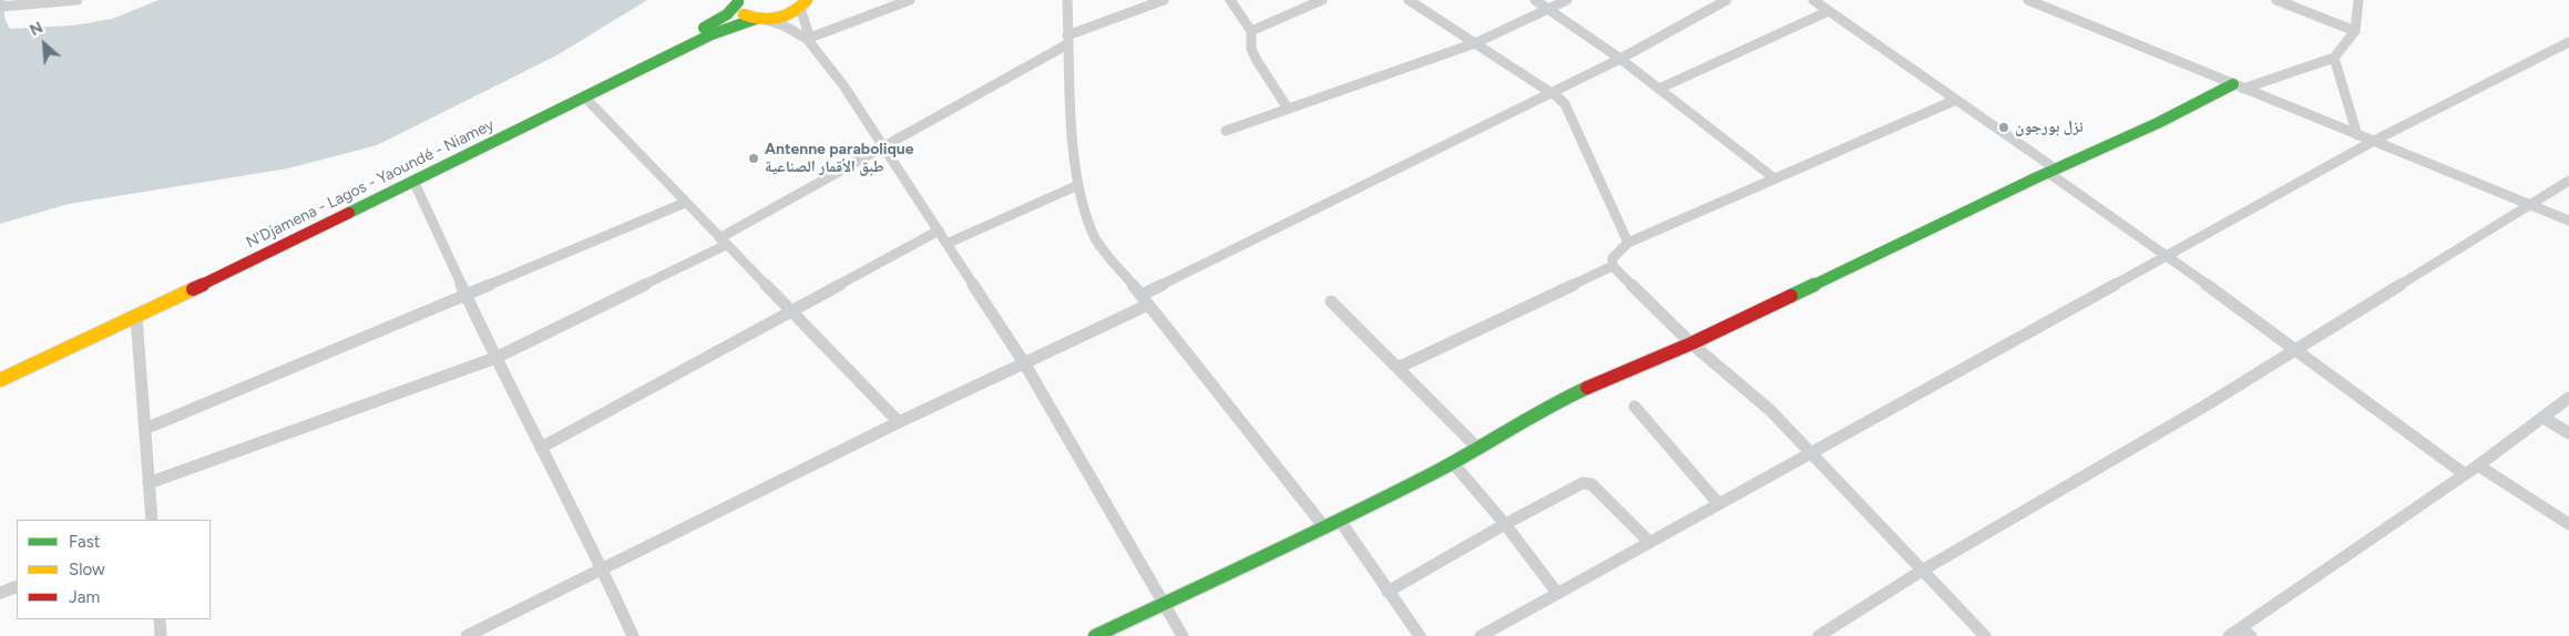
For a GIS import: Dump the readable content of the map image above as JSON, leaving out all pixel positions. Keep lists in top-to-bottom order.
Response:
{
  "streets": {
    "main road": ["N'Djamena - Lagos - Yaoundé - Niamey"]
  },
  "places": ["نزل بورجون", "Antenne parabolique طبق الأقمار الصناعية"],
  "legend": ["Fast", "Slow", "Jam"],
  "north": "top left"
}
